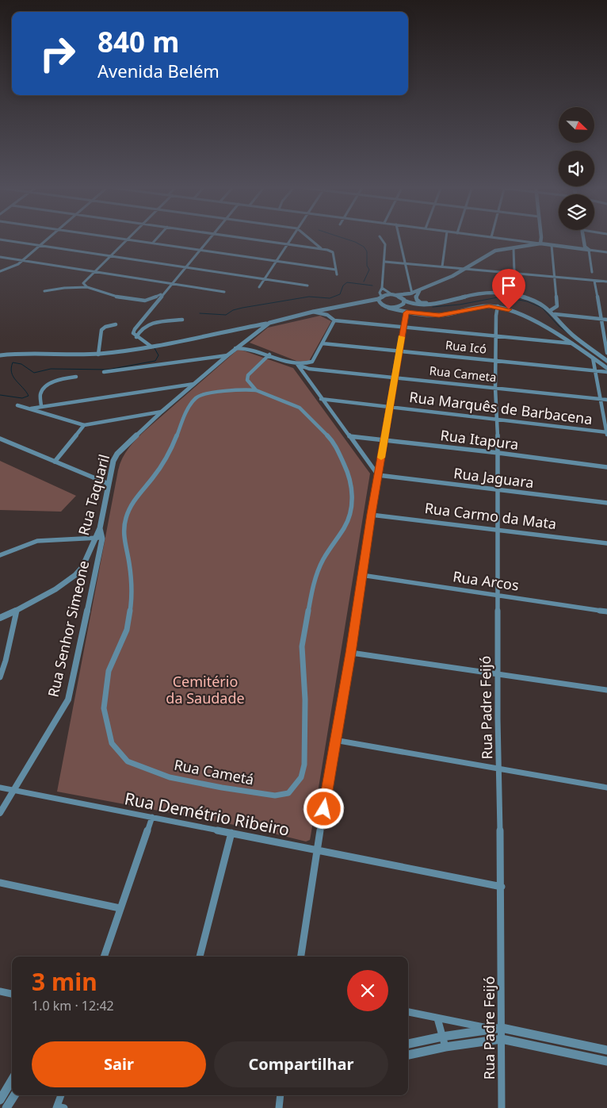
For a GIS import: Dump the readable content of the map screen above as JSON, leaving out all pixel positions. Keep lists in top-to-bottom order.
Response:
{
  "streets": {
    "street": [
      "Rua Icó",
      "Rua Cameta",
      "Rua Marquês de Barbacena",
      "Rua Itapura",
      "Rua Jaguara",
      "Rua Taquaril",
      "Rua Carmo da Mata",
      "Rua Arcos",
      "Rua Senhor Simeone",
      "Rua Padre Feijó",
      "Rua Cametá",
      "Rua Demétrio Ribeiro"
    ]
  },
  "crossings": [
    ["Rua Icó", "Rua Padre Feijó"],
    ["Rua Cameta", "Rua Taquaril"],
    ["Rua Cameta", "Rua Padre Feijó"],
    ["Rua Marquês de Barbacena", "Rua Padre Feijó"],
    ["Rua Itapura", "Rua Padre Feijó"],
    ["Rua Jaguara", "Rua Padre Feijó"],
    ["Rua Taquaril", "Rua Senhor Simeone"],
    ["Rua Carmo da Mata", "Rua Padre Feijó"],
    ["Rua Arcos", "Rua Padre Feijó"],
    ["Rua Senhor Simeone", "Rua Demétrio Ribeiro"],
    ["Rua Padre Feijó", "Rua Demétrio Ribeiro"]
  ],
  "parks": ["Cemitério da Saudade"],
  "north": "bottom right",
  "page": {
    "turn": ["840 m", "Avenida Belém"],
    "heading": ["3 min", "1.0 km · 12:42"],
    "buttons": ["Sair", "Compartilhar"]
  }
}
